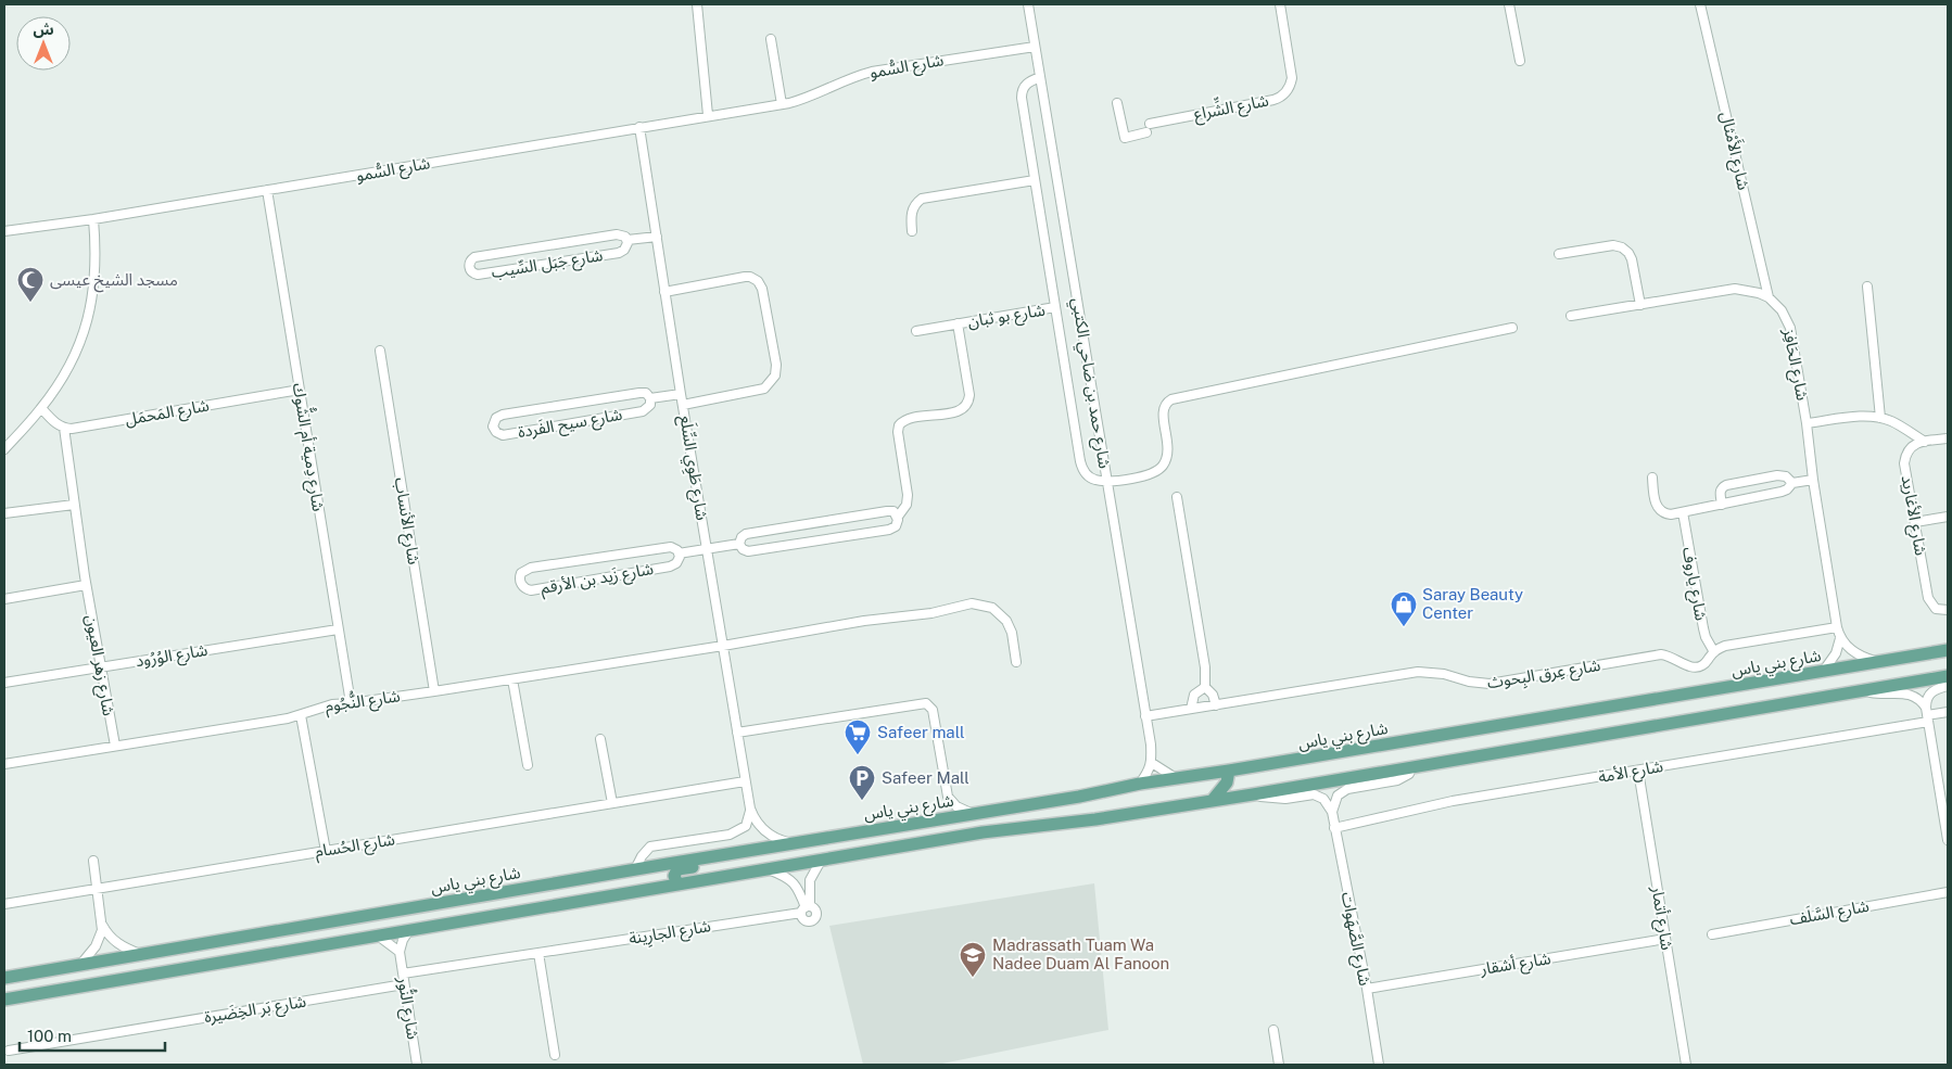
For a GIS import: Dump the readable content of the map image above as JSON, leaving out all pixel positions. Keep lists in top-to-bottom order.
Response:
{
  "streets": {
    "main road": ["شارع بني ياس"],
    "street": [
      "شارع السُّمو",
      "شارع الشِّراع",
      "شارع الأَمْثال",
      "شارع جَبَل السِّيب",
      "شارع بو ثبان",
      "شارع الحَافِز",
      "شارع حمد بن ضاحي الكتبي",
      "شارع المَحمَل",
      "شارع سيح الفَردة",
      "شارع دِمية أم الشُّوك",
      "شارع طَوِي السِّلَع",
      "شارع الأغاريد",
      "شارع الأنساب",
      "شارع زَيد بن الأرقم",
      "شارع ياروف",
      "شارع الوُرُود",
      "شارع زهر العيون",
      "شارع عِرق البِحوث",
      "شارع النُّجُوم",
      "شارع الأمة",
      "شارع الحُسام",
      "شارع السَّلَف",
      "شارع أتمار",
      "شارع الجارِينة",
      "شارع الصَّهَوات",
      "شارع أشقار",
      "شارع النُّور",
      "شارع بَر الخِضَيرة"
    ]
  },
  "crossings": [
    ["شارع السُّمو", "شارع حمد بن ضاحي الكتبي"],
    ["شارع السُّمو", "شارع دِمية أم الشُّوك"],
    ["شارع السُّمو", "شارع طَوِي السِّلَع"],
    ["شارع الأَمْثال", "شارع الحَافِز"],
    ["شارع جَبَل السِّيب", "شارع طَوِي السِّلَع"],
    ["شارع بو ثبان", "شارع زَيد بن الأرقم"],
    ["شارع الحَافِز", "شارع عِرق البِحوث"],
    ["شارع حمد بن ضاحي الكتبي", "شارع عِرق البِحوث"],
    ["شارع المَحمَل", "شارع دِمية أم الشُّوك"],
    ["شارع المَحمَل", "شارع زهر العيون"],
    ["شارع سيح الفَردة", "شارع طَوِي السِّلَع"],
    ["شارع دِمية أم الشُّوك", "شارع الوُرُود"],
    ["شارع دِمية أم الشُّوك", "شارع النُّجُوم"],
    ["شارع طَوِي السِّلَع", "شارع زَيد بن الأرقم"],
    ["شارع طَوِي السِّلَع", "شارع بني ياس"],
    ["شارع طَوِي السِّلَع", "شارع النُّجُوم"],
    ["شارع طَوِي السِّلَع", "شارع الحُسام"],
    ["شارع الأنساب", "شارع النُّجُوم"],
    ["شارع ياروف", "شارع عِرق البِحوث"],
    ["شارع الوُرُود", "شارع زهر العيون"],
    ["شارع زهر العيون", "شارع النُّجُوم"],
    ["شارع الأمة", "شارع أتمار"],
    ["شارع الأمة", "شارع الصَّهَوات"],
    ["شارع أتمار", "شارع أشقار"],
    ["شارع الجارِينة", "شارع النُّور"],
    ["شارع الصَّهَوات", "شارع أشقار"],
    ["شارع النُّور", "شارع بَر الخِضَيرة"]
  ],
  "places": {
    "mosque": ["مسجد الشيخ عيسى"],
    "shop": ["Saray Beauty Center"],
    "supermarket": ["Safeer mall"],
    "parking": ["Safeer Mall"],
    "school or university": ["Madrassath Tuam Wa Nadee Duam Al Fanoon"]
  },
  "scale_bar": "100 m",
  "north": "top"
}
